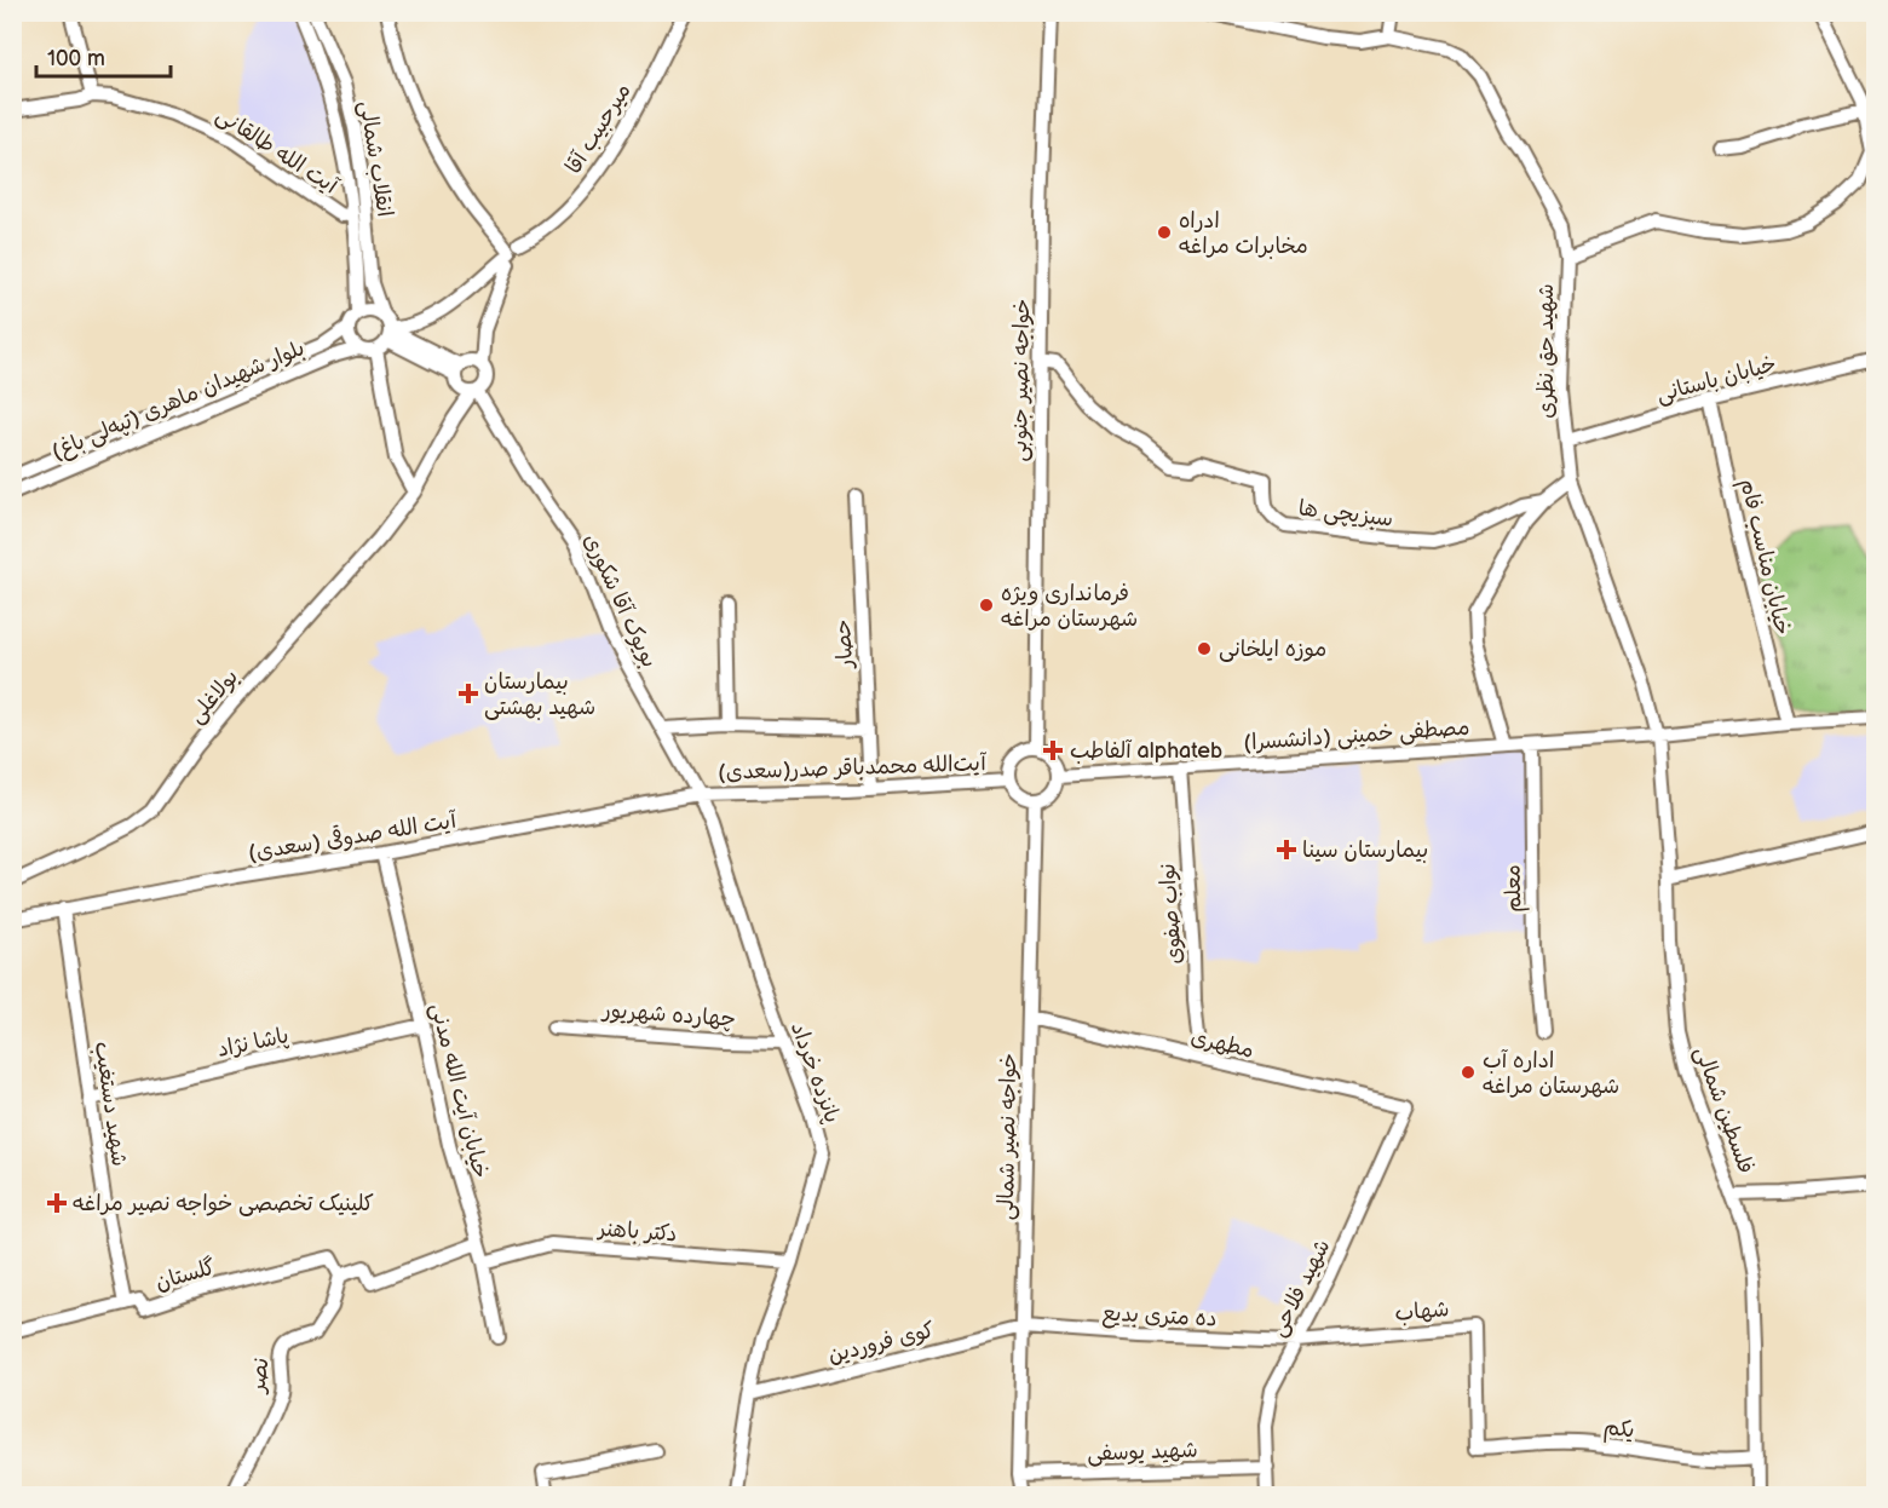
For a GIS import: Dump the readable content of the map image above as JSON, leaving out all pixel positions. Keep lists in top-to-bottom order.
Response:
{
  "streets": {
    "street": [
      "میرحبیب آقا",
      "آیت الله طالقانی",
      "انقلاب شمالی",
      "شهید حق نظری",
      "خیابان باستانی",
      "خواجه نصیر جنوبی",
      "بلوار شهیدان ماهری (تپه‌لی باغ)",
      "سبزیچی ها",
      "خیابان مناسب فام",
      "بویوک آقا شکوری",
      "حصار",
      "بولاغلی",
      "مصطفی خمینی (دانشسرا)",
      "آیت‌الله محمدباقر صدر(سعدی)",
      "آیت الله صدوقی (سعدی)",
      "معلم",
      "نواب صفوی",
      "چهارده شهریور",
      "پاشا نژاد",
      "مطهری",
      "پانزده خرداد",
      "خیابان آیت الله مدنی",
      "شهید دستغیب",
      "فلسطین شمالی",
      "خواجه نصیر شمالی",
      "دکتر باهنر",
      "گلستان",
      "شهید فلاحی",
      "شهاب",
      "ده متری بدیع",
      "کوی فروردین",
      "نصر",
      "یکم",
      "شهید یوسفی"
    ]
  },
  "crossings": [
    ["میرحبیب آقا", "انقلاب شمالی"],
    ["میرحبیب آقا", "بلوار شهیدان ماهری (تپه‌لی باغ)"],
    ["آیت الله طالقانی", "انقلاب شمالی"],
    ["انقلاب شمالی", "بلوار شهیدان ماهری (تپه‌لی باغ)"],
    ["شهید حق نظری", "خیابان باستانی"],
    ["شهید حق نظری", "مصطفی خمینی (دانشسرا)"],
    ["شهید حق نظری", "فلسطین شمالی"],
    ["خیابان باستانی", "خیابان مناسب فام"],
    ["خواجه نصیر جنوبی", "سبزیچی ها"],
    ["خواجه نصیر جنوبی", "مصطفی خمینی (دانشسرا)"],
    ["خواجه نصیر جنوبی", "آیت‌الله محمدباقر صدر(سعدی)"],
    ["خواجه نصیر جنوبی", "خواجه نصیر شمالی"],
    ["خیابان مناسب فام", "مصطفی خمینی (دانشسرا)"],
    ["بویوک آقا شکوری", "بولاغلی"],
    ["بویوک آقا شکوری", "آیت‌الله محمدباقر صدر(سعدی)"],
    ["بویوک آقا شکوری", "آیت الله صدوقی (سعدی)"],
    ["بویوک آقا شکوری", "پانزده خرداد"],
    ["حصار", "آیت‌الله محمدباقر صدر(سعدی)"],
    ["مصطفی خمینی (دانشسرا)", "آیت‌الله محمدباقر صدر(سعدی)"],
    ["مصطفی خمینی (دانشسرا)", "معلم"],
    ["مصطفی خمینی (دانشسرا)", "نواب صفوی"],
    ["مصطفی خمینی (دانشسرا)", "فلسطین شمالی"],
    ["مصطفی خمینی (دانشسرا)", "خواجه نصیر شمالی"],
    ["آیت‌الله محمدباقر صدر(سعدی)", "آیت الله صدوقی (سعدی)"],
    ["آیت‌الله محمدباقر صدر(سعدی)", "پانزده خرداد"],
    ["آیت‌الله محمدباقر صدر(سعدی)", "خواجه نصیر شمالی"],
    ["آیت الله صدوقی (سعدی)", "پانزده خرداد"],
    ["آیت الله صدوقی (سعدی)", "خیابان آیت الله مدنی"],
    ["آیت الله صدوقی (سعدی)", "شهید دستغیب"],
    ["نواب صفوی", "مطهری"],
    ["چهارده شهریور", "پانزده خرداد"],
    ["پاشا نژاد", "خیابان آیت الله مدنی"],
    ["پاشا نژاد", "شهید دستغیب"],
    ["مطهری", "خواجه نصیر شمالی"],
    ["مطهری", "شهید فلاحی"],
    ["پانزده خرداد", "دکتر باهنر"],
    ["پانزده خرداد", "کوی فروردین"],
    ["خیابان آیت الله مدنی", "دکتر باهنر"],
    ["شهید دستغیب", "گلستان"],
    ["فلسطین شمالی", "یکم"],
    ["خواجه نصیر شمالی", "ده متری بدیع"],
    ["خواجه نصیر شمالی", "کوی فروردین"],
    ["خواجه نصیر شمالی", "شهید یوسفی"],
    ["گلستان", "نصر"],
    ["شهید فلاحی", "شهاب"],
    ["شهید فلاحی", "ده متری بدیع"],
    ["شهید فلاحی", "شهید یوسفی"],
    ["شهاب", "ده متری بدیع"],
    ["شهاب", "یکم"],
    ["ده متری بدیع", "کوی فروردین"]
  ],
  "places": {
    "other": [
      "ادراه مخابرات مراغه",
      "فرمانداری ویژه شهرستان مراغه",
      "موزه ایلخانی",
      "اداره آب شهرستان مراغه"
    ],
    "health": [
      "بیمارستان شهید بهشتی",
      "آلفاطب alphateb",
      "بیمارستان سینا",
      "کلینیک تخصصی خواجه نصیر مراغه"
    ]
  },
  "scale_bar": "100 m"
}
